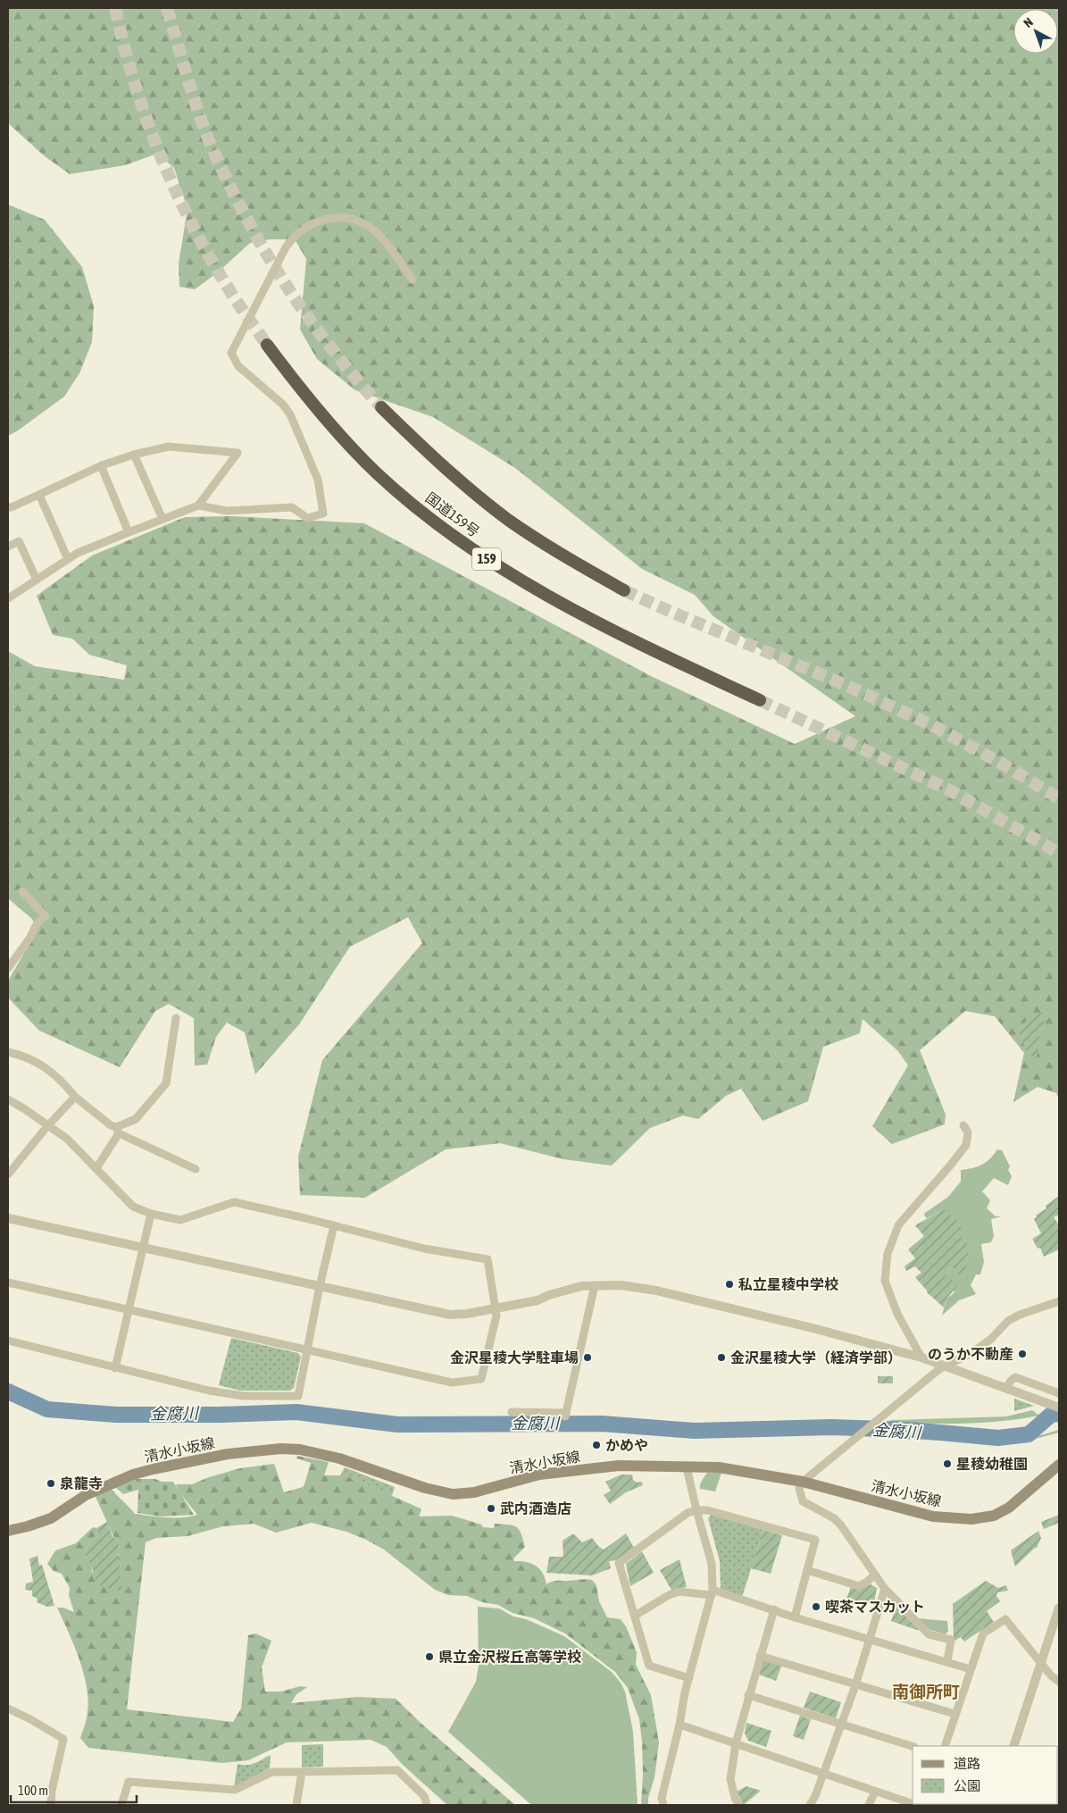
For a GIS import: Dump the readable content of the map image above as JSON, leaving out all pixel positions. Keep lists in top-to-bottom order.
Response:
{
  "streets": {
    "highway": ["国道159号", "159"],
    "main road": ["清水小坂線"]
  },
  "districts": ["南御所町"],
  "water": ["金腐川"],
  "places": [
    "私立星稜中学校",
    "のうか不動産",
    "金沢星稜大学駐車場",
    "金沢星稜大学（経済学部）",
    "かめや",
    "星稜幼稚園",
    "泉龍寺",
    "武内酒造店",
    "喫茶マスカット",
    "県立金沢桜丘高等学校"
  ],
  "legend": ["道路", "公園"],
  "scale_bar": "100 m",
  "north": "top left"
}
